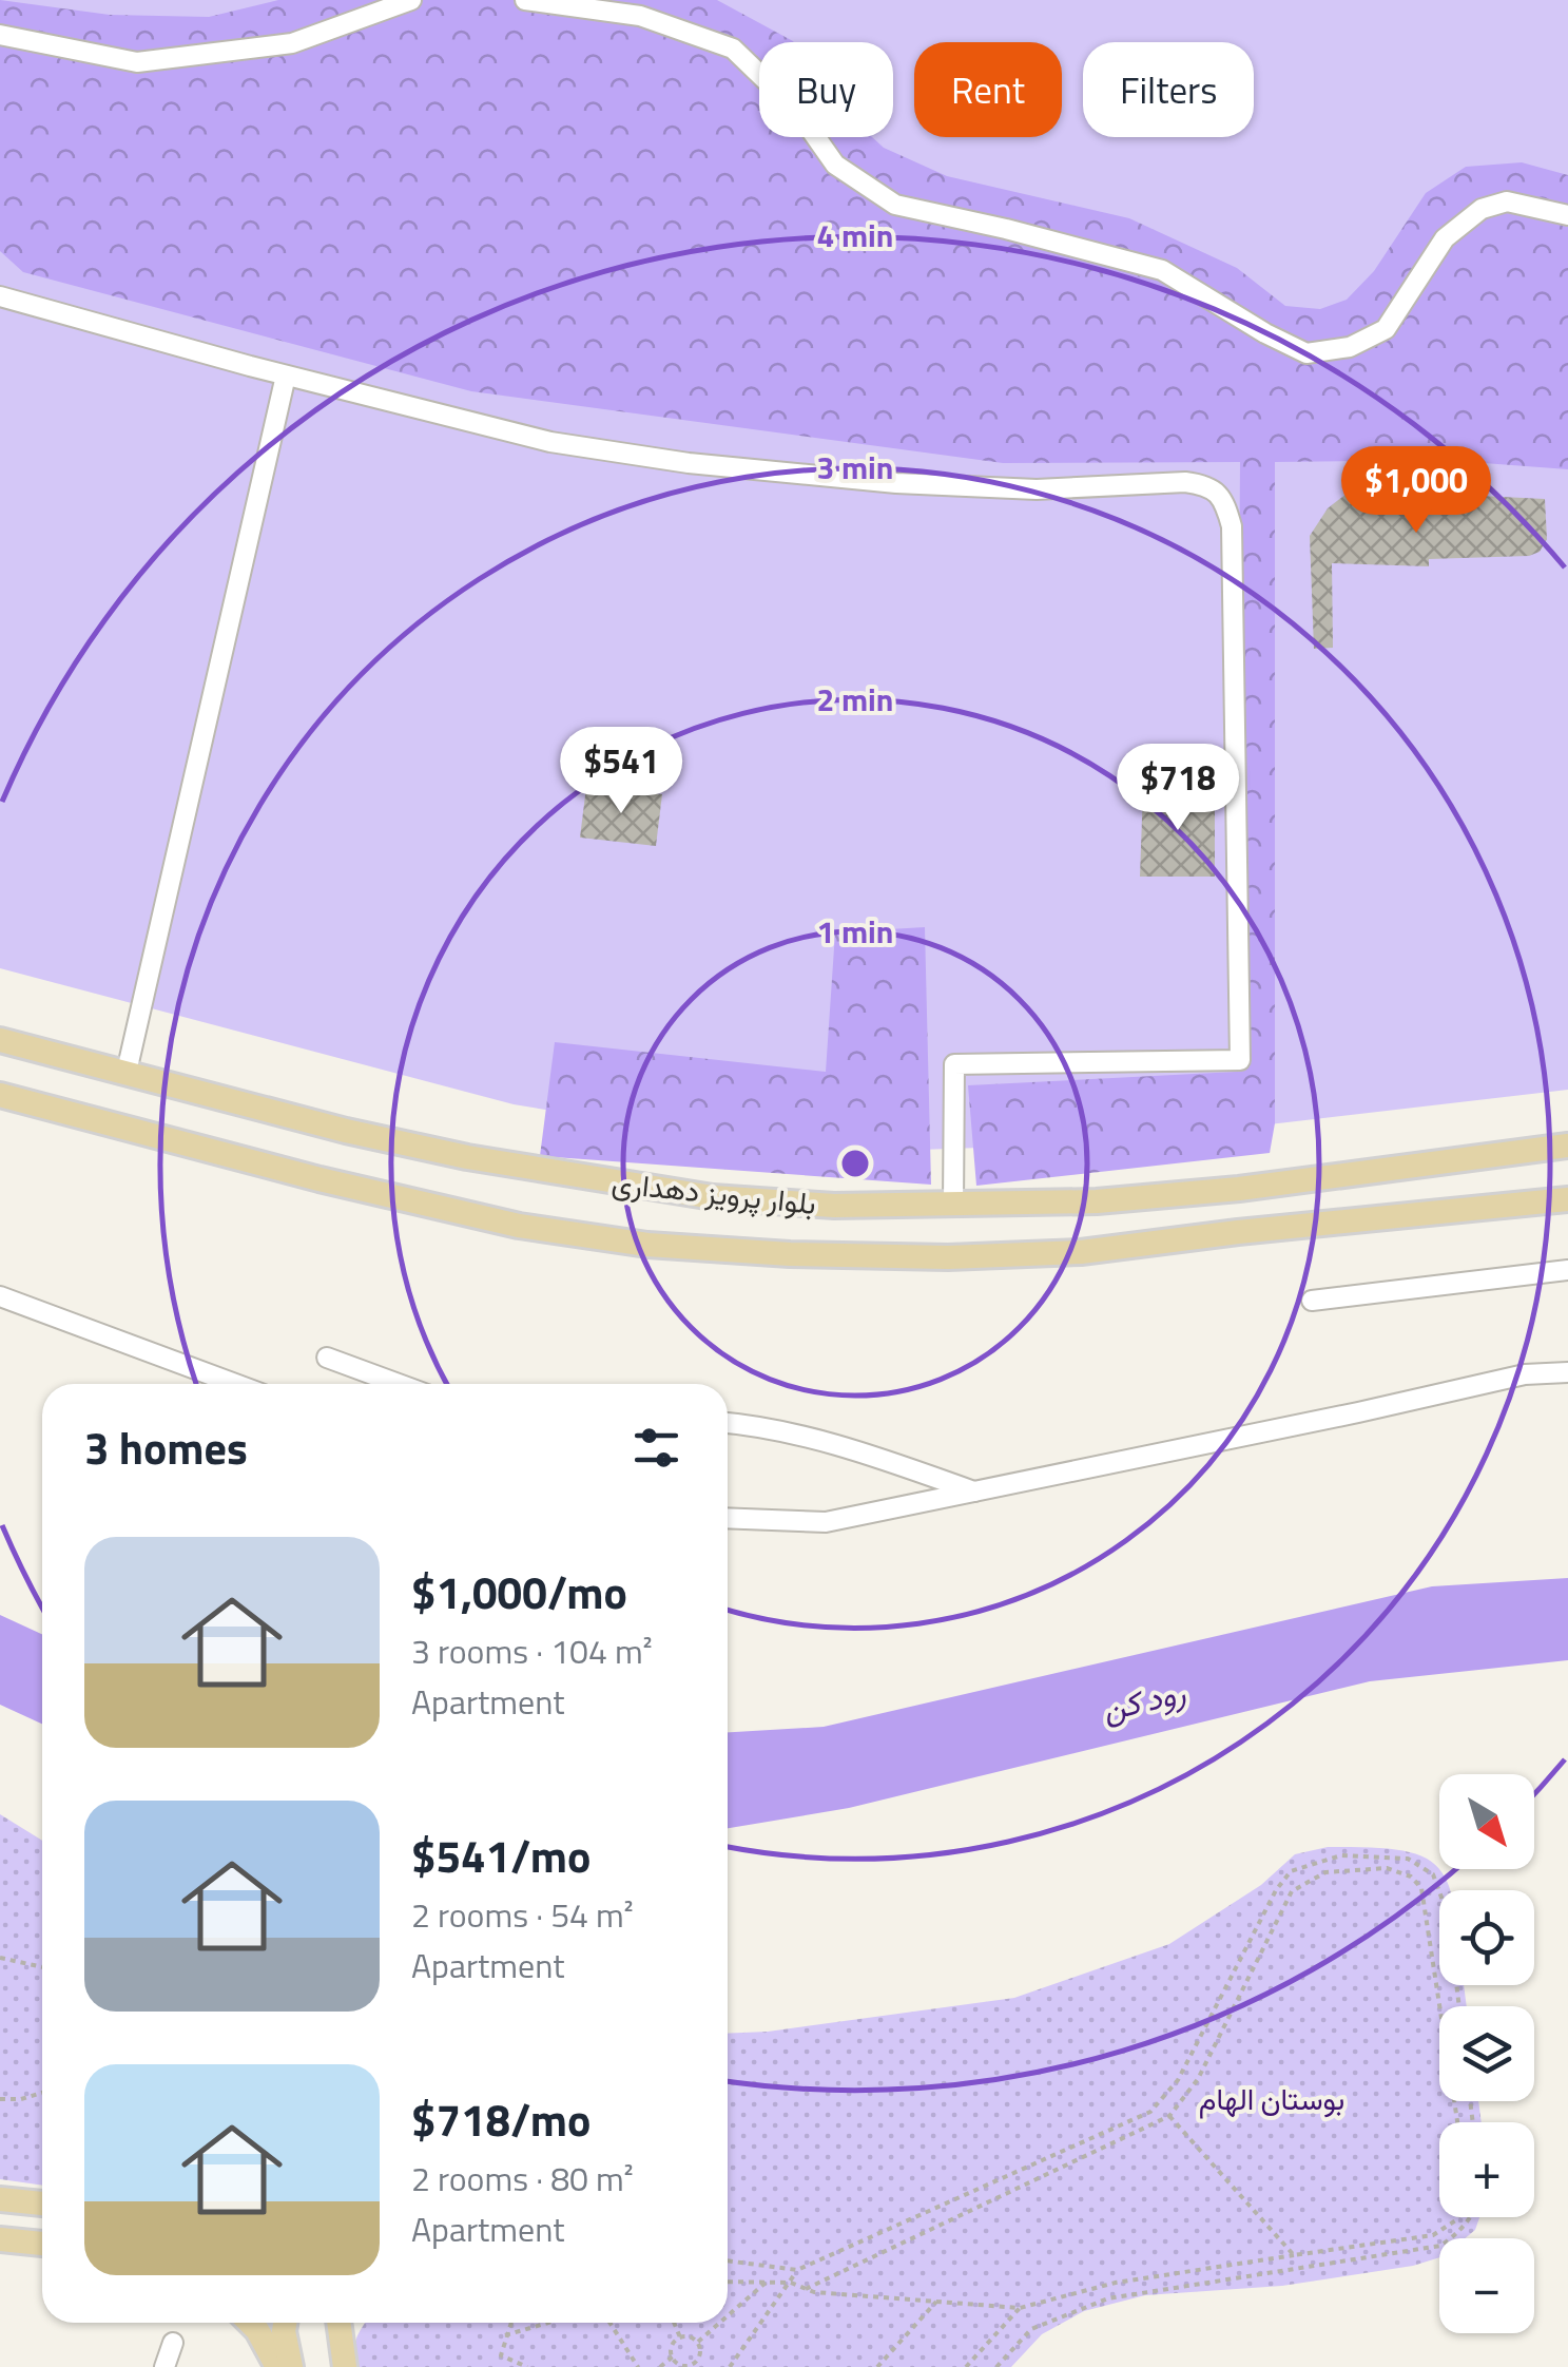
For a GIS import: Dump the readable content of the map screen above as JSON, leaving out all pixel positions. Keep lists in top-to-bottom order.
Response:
{
  "streets": {
    "main road": ["بلوار پرویز دهداری"]
  },
  "water": ["رود کن"],
  "parks": ["بوستان الهام"],
  "north": "bottom right",
  "page": {
    "chip": ["Buy", "Rent", "Filters"],
    "price": ["$1,000", "$541", "$718"],
    "heading": "3 homes",
    "list": [
      {
        "name": "$1,000/mo",
        "note": "3 rooms · 104 m² · Apartment"
      },
      {
        "name": "$541/mo",
        "note": "2 rooms · 54 m² · Apartment"
      },
      {
        "name": "$718/mo",
        "note": "2 rooms · 80 m² · Apartment"
      }
    ],
    "map_buttons": ["+", "−"]
  },
  "rings": [
    "4 min",
    "3 min",
    "2 min",
    "1 min"
  ]
}
